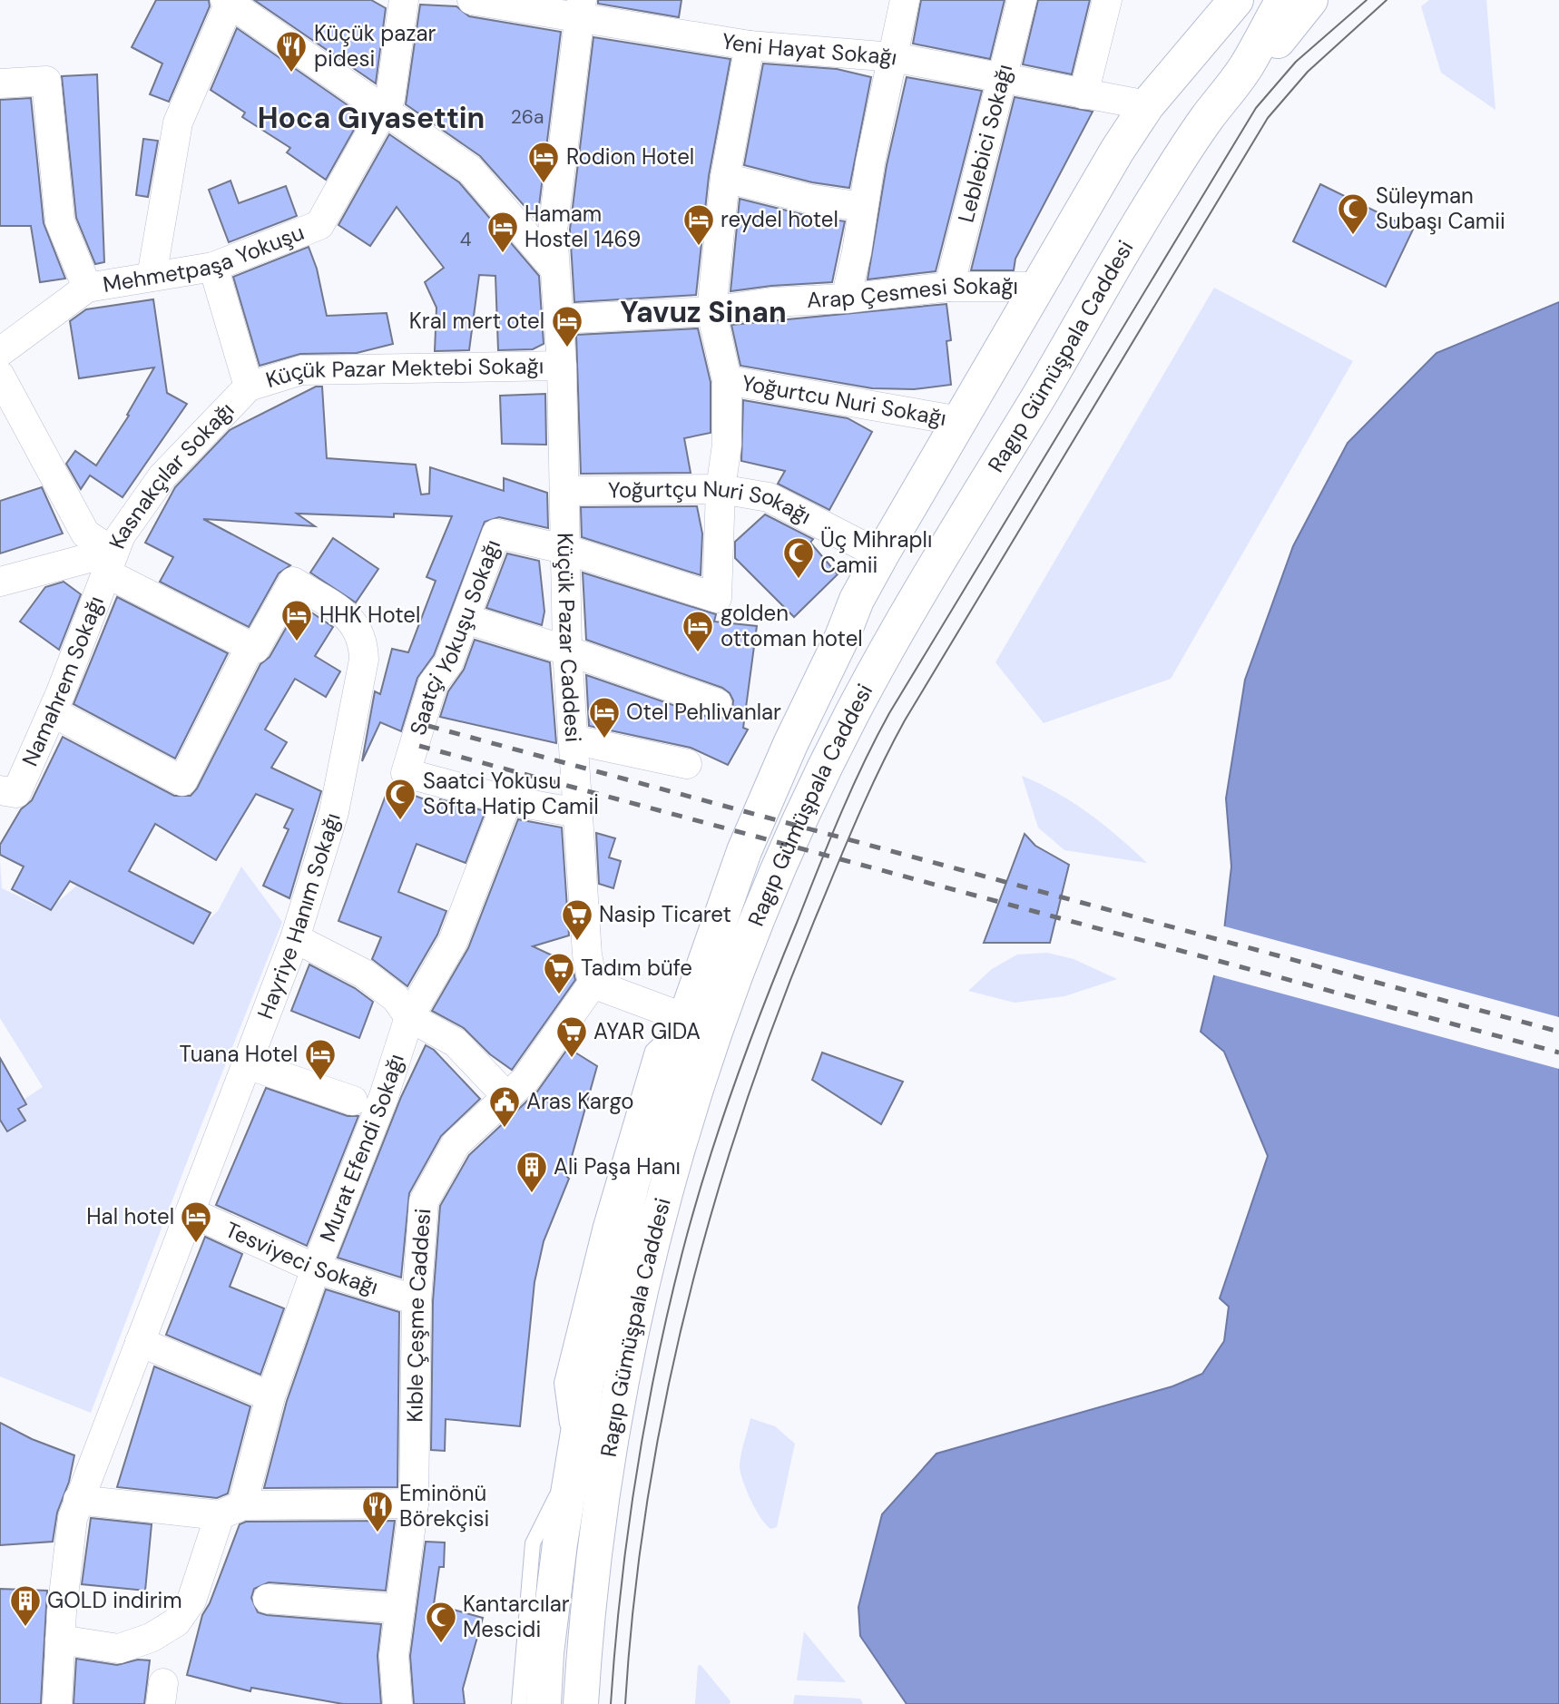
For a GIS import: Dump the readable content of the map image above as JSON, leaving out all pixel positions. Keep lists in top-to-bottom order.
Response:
{
  "streets": {
    "main road": ["Ragıp Gümüşpala Caddesi"],
    "street": [
      "Yeni Hayat Sokağı",
      "Leblebici Sokağı",
      "Mehmetpaşa Yokuşu",
      "Arap Çesmesi Sokağı",
      "Küçük Pazar Mektebi Sokağı",
      "Yoğurtcu Nuri Sokağı",
      "Kasnakçılar Sokağı",
      "Yoğurtçu Nuri Sokağı",
      "Küçük Pazar Caddesi",
      "Saatçi Yokuşu Sokağı",
      "Namahrem Sokağı",
      "Hayriye Hanım Sokağı",
      "Murat Efendi Sokağı",
      "Tesviyeci Sokağı",
      "Kıble Çeşme Caddesi"
    ]
  },
  "crossings": [
    ["Yeni Hayat Sokağı", "Leblebici Sokağı"],
    ["Yeni Hayat Sokağı", "Ragıp Gümüşpala Caddesi"],
    ["Yeni Hayat Sokağı", "Küçük Pazar Caddesi"],
    ["Leblebici Sokağı", "Arap Çesmesi Sokağı"],
    ["Arap Çesmesi Sokağı", "Ragıp Gümüşpala Caddesi"],
    ["Arap Çesmesi Sokağı", "Küçük Pazar Caddesi"],
    ["Ragıp Gümüşpala Caddesi", "Yoğurtcu Nuri Sokağı"],
    ["Ragıp Gümüşpala Caddesi", "Yoğurtçu Nuri Sokağı"],
    ["Küçük Pazar Mektebi Sokağı", "Kasnakçılar Sokağı"],
    ["Küçük Pazar Mektebi Sokağı", "Küçük Pazar Caddesi"],
    ["Kasnakçılar Sokağı", "Namahrem Sokağı"],
    ["Yoğurtçu Nuri Sokağı", "Küçük Pazar Caddesi"],
    ["Küçük Pazar Caddesi", "Saatçi Yokuşu Sokağı"],
    ["Küçük Pazar Caddesi", "Kıble Çeşme Caddesi"],
    ["Saatçi Yokuşu Sokağı", "Murat Efendi Sokağı"],
    ["Hayriye Hanım Sokağı", "Murat Efendi Sokağı"],
    ["Hayriye Hanım Sokağı", "Tesviyeci Sokağı"],
    ["Murat Efendi Sokağı", "Tesviyeci Sokağı"],
    ["Tesviyeci Sokağı", "Kıble Çeşme Caddesi"]
  ],
  "districts": ["Hoca Gıyasettin", "Yavuz Sinan"],
  "places": {
    "restaurant": ["Küçük pazar pidesi", "Eminönü Börekçisi"],
    "hotel": [
      "Rodion Hotel",
      "reydel hotel",
      "Hamam Hostel 1469",
      "Kral mert otel",
      "HHK Hotel",
      "golden ottoman hotel",
      "Otel Pehlivanlar",
      "Tuana Hotel",
      "Hal hotel"
    ],
    "mosque": [
      "Süleyman Subaşı Camii",
      "Üç Mihraplı Camii",
      "Saatci Yokusu Softa Hatip Camiİ",
      "Kantarcılar Mescidi"
    ],
    "supermarket": ["Nasip Ticaret", "Tadım büfe", "AYAR GIDA"],
    "public building": ["Aras Kargo"],
    "building": ["Ali Paşa Hanı", "GOLD indirim"]
  },
  "house_numbers": ["26a", "4"]
}
